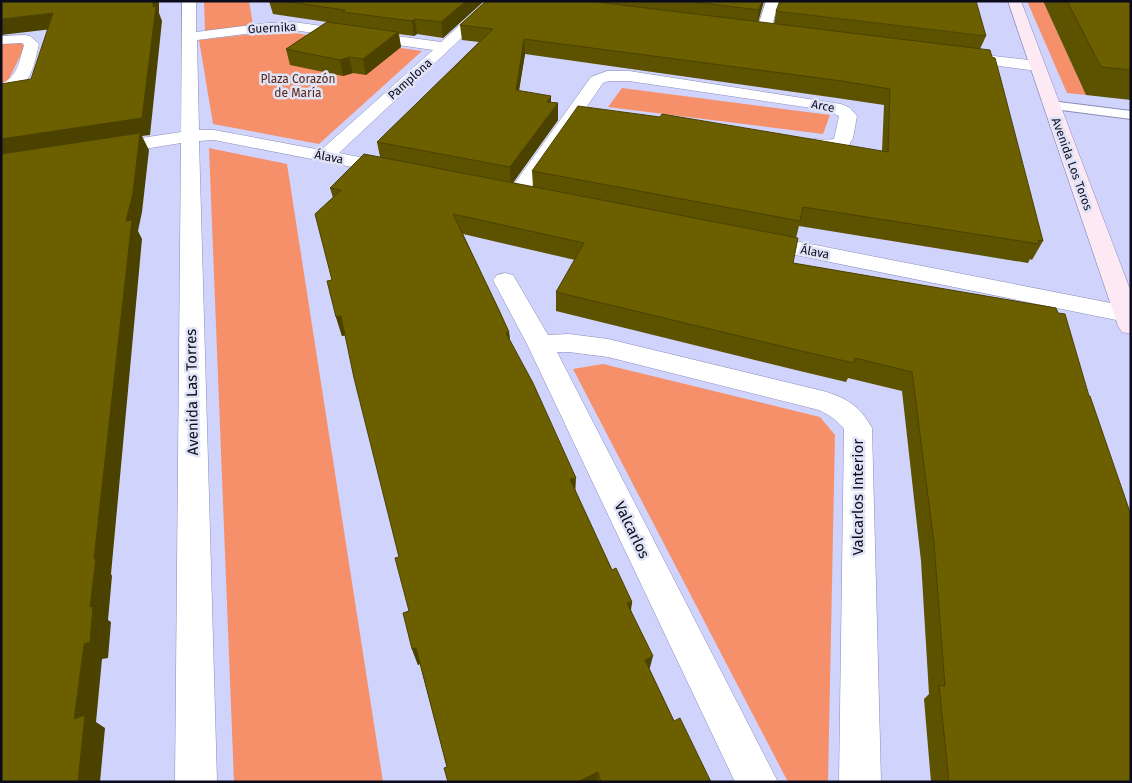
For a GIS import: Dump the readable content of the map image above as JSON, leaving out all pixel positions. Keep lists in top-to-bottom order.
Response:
{
  "streets": {
    "main road": ["Avenida Los Toros"],
    "street": [
      "Guernika",
      "Pamplona",
      "Arce",
      "Álava",
      "Avenida Las Torres",
      "Valcarlos Interior",
      "Valcarlos"
    ]
  },
  "crossings": [
    ["Guernika", "Pamplona"],
    ["Guernika", "Avenida Las Torres"],
    ["Pamplona", "Álava"],
    ["Álava", "Avenida Los Toros"],
    ["Álava", "Avenida Las Torres"],
    ["Valcarlos Interior", "Valcarlos"]
  ],
  "parks": ["Plaza Corazón de María"]
}
